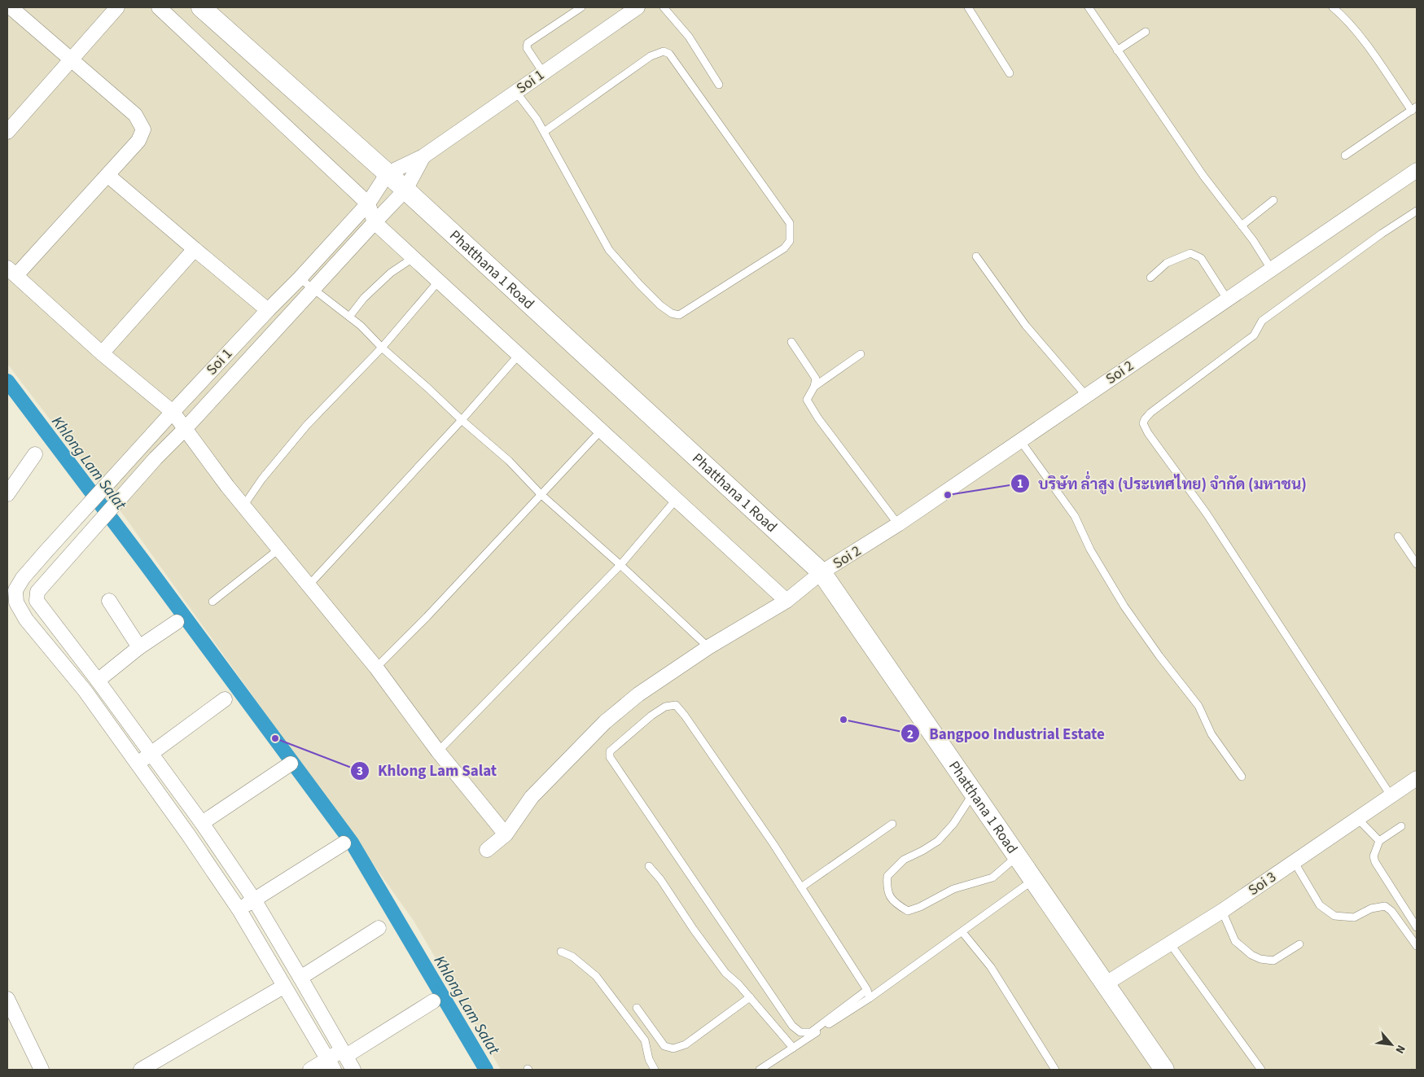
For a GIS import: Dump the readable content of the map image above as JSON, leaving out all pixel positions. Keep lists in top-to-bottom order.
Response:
{
  "streets": {
    "main road": ["Phatthana 1 Road"],
    "street": ["Soi 1", "Soi 2", "Soi 3"]
  },
  "crossings": [
    ["Soi 1", "Phatthana 1 Road"],
    ["Phatthana 1 Road", "Soi 2"],
    ["Phatthana 1 Road", "Soi 3"]
  ],
  "water": ["Khlong Lam Salat"],
  "places": ["บริษัท ล่ำสูง (ประเทศไทย) จำกัด (มหาชน)", "Bangpoo Industrial Estate", "Khlong Lam Salat"],
  "north": "bottom right"
}
